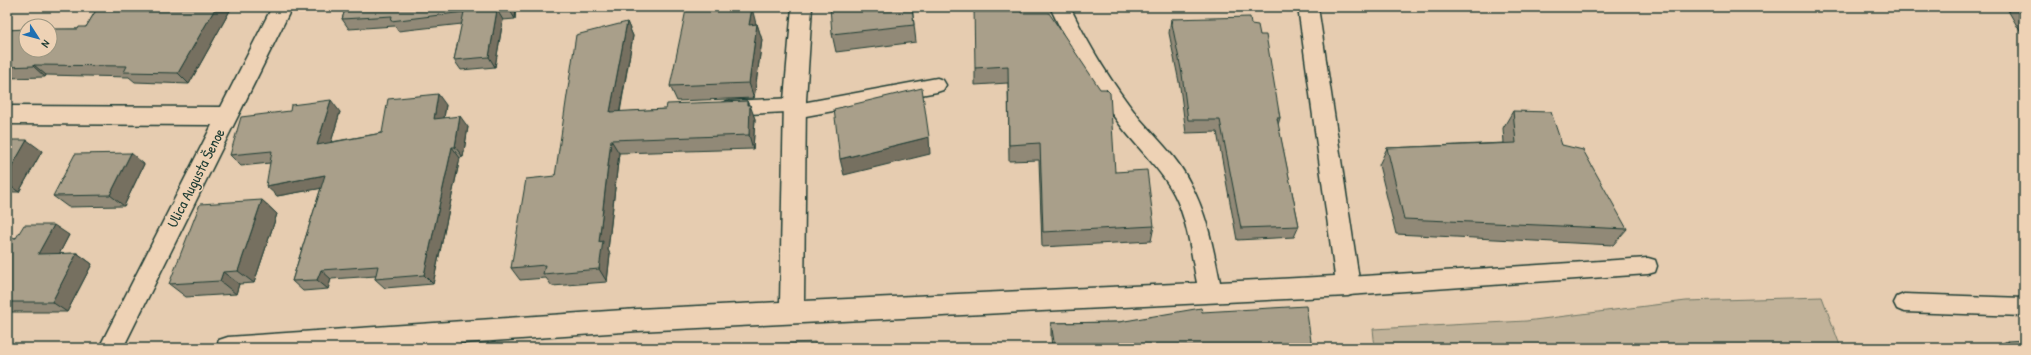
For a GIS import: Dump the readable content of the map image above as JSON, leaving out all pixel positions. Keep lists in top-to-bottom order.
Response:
{
  "streets": {
    "street": ["Ulica Augusta Šenoe"]
  },
  "north": "bottom right"
}
